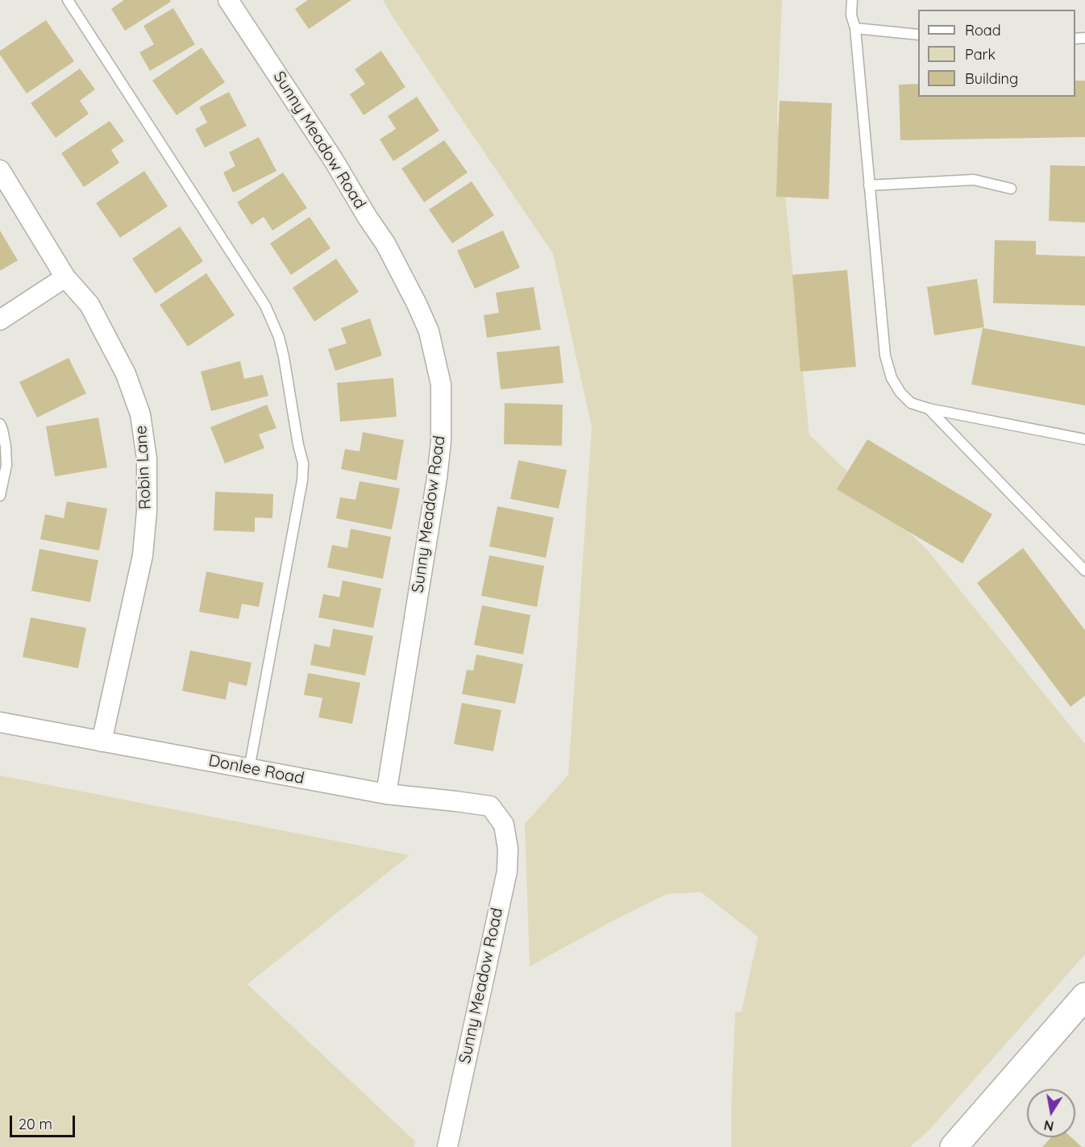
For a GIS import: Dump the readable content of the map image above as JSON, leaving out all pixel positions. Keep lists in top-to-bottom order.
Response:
{
  "streets": {
    "street": ["Sunny Meadow Road", "Robin Lane", "Donlee Road"]
  },
  "crossings": [
    ["Sunny Meadow Road", "Donlee Road"],
    ["Robin Lane", "Donlee Road"]
  ],
  "legend": ["Road", "Park", "Building"],
  "scale_bar": "20 m",
  "north": "bottom"
}
